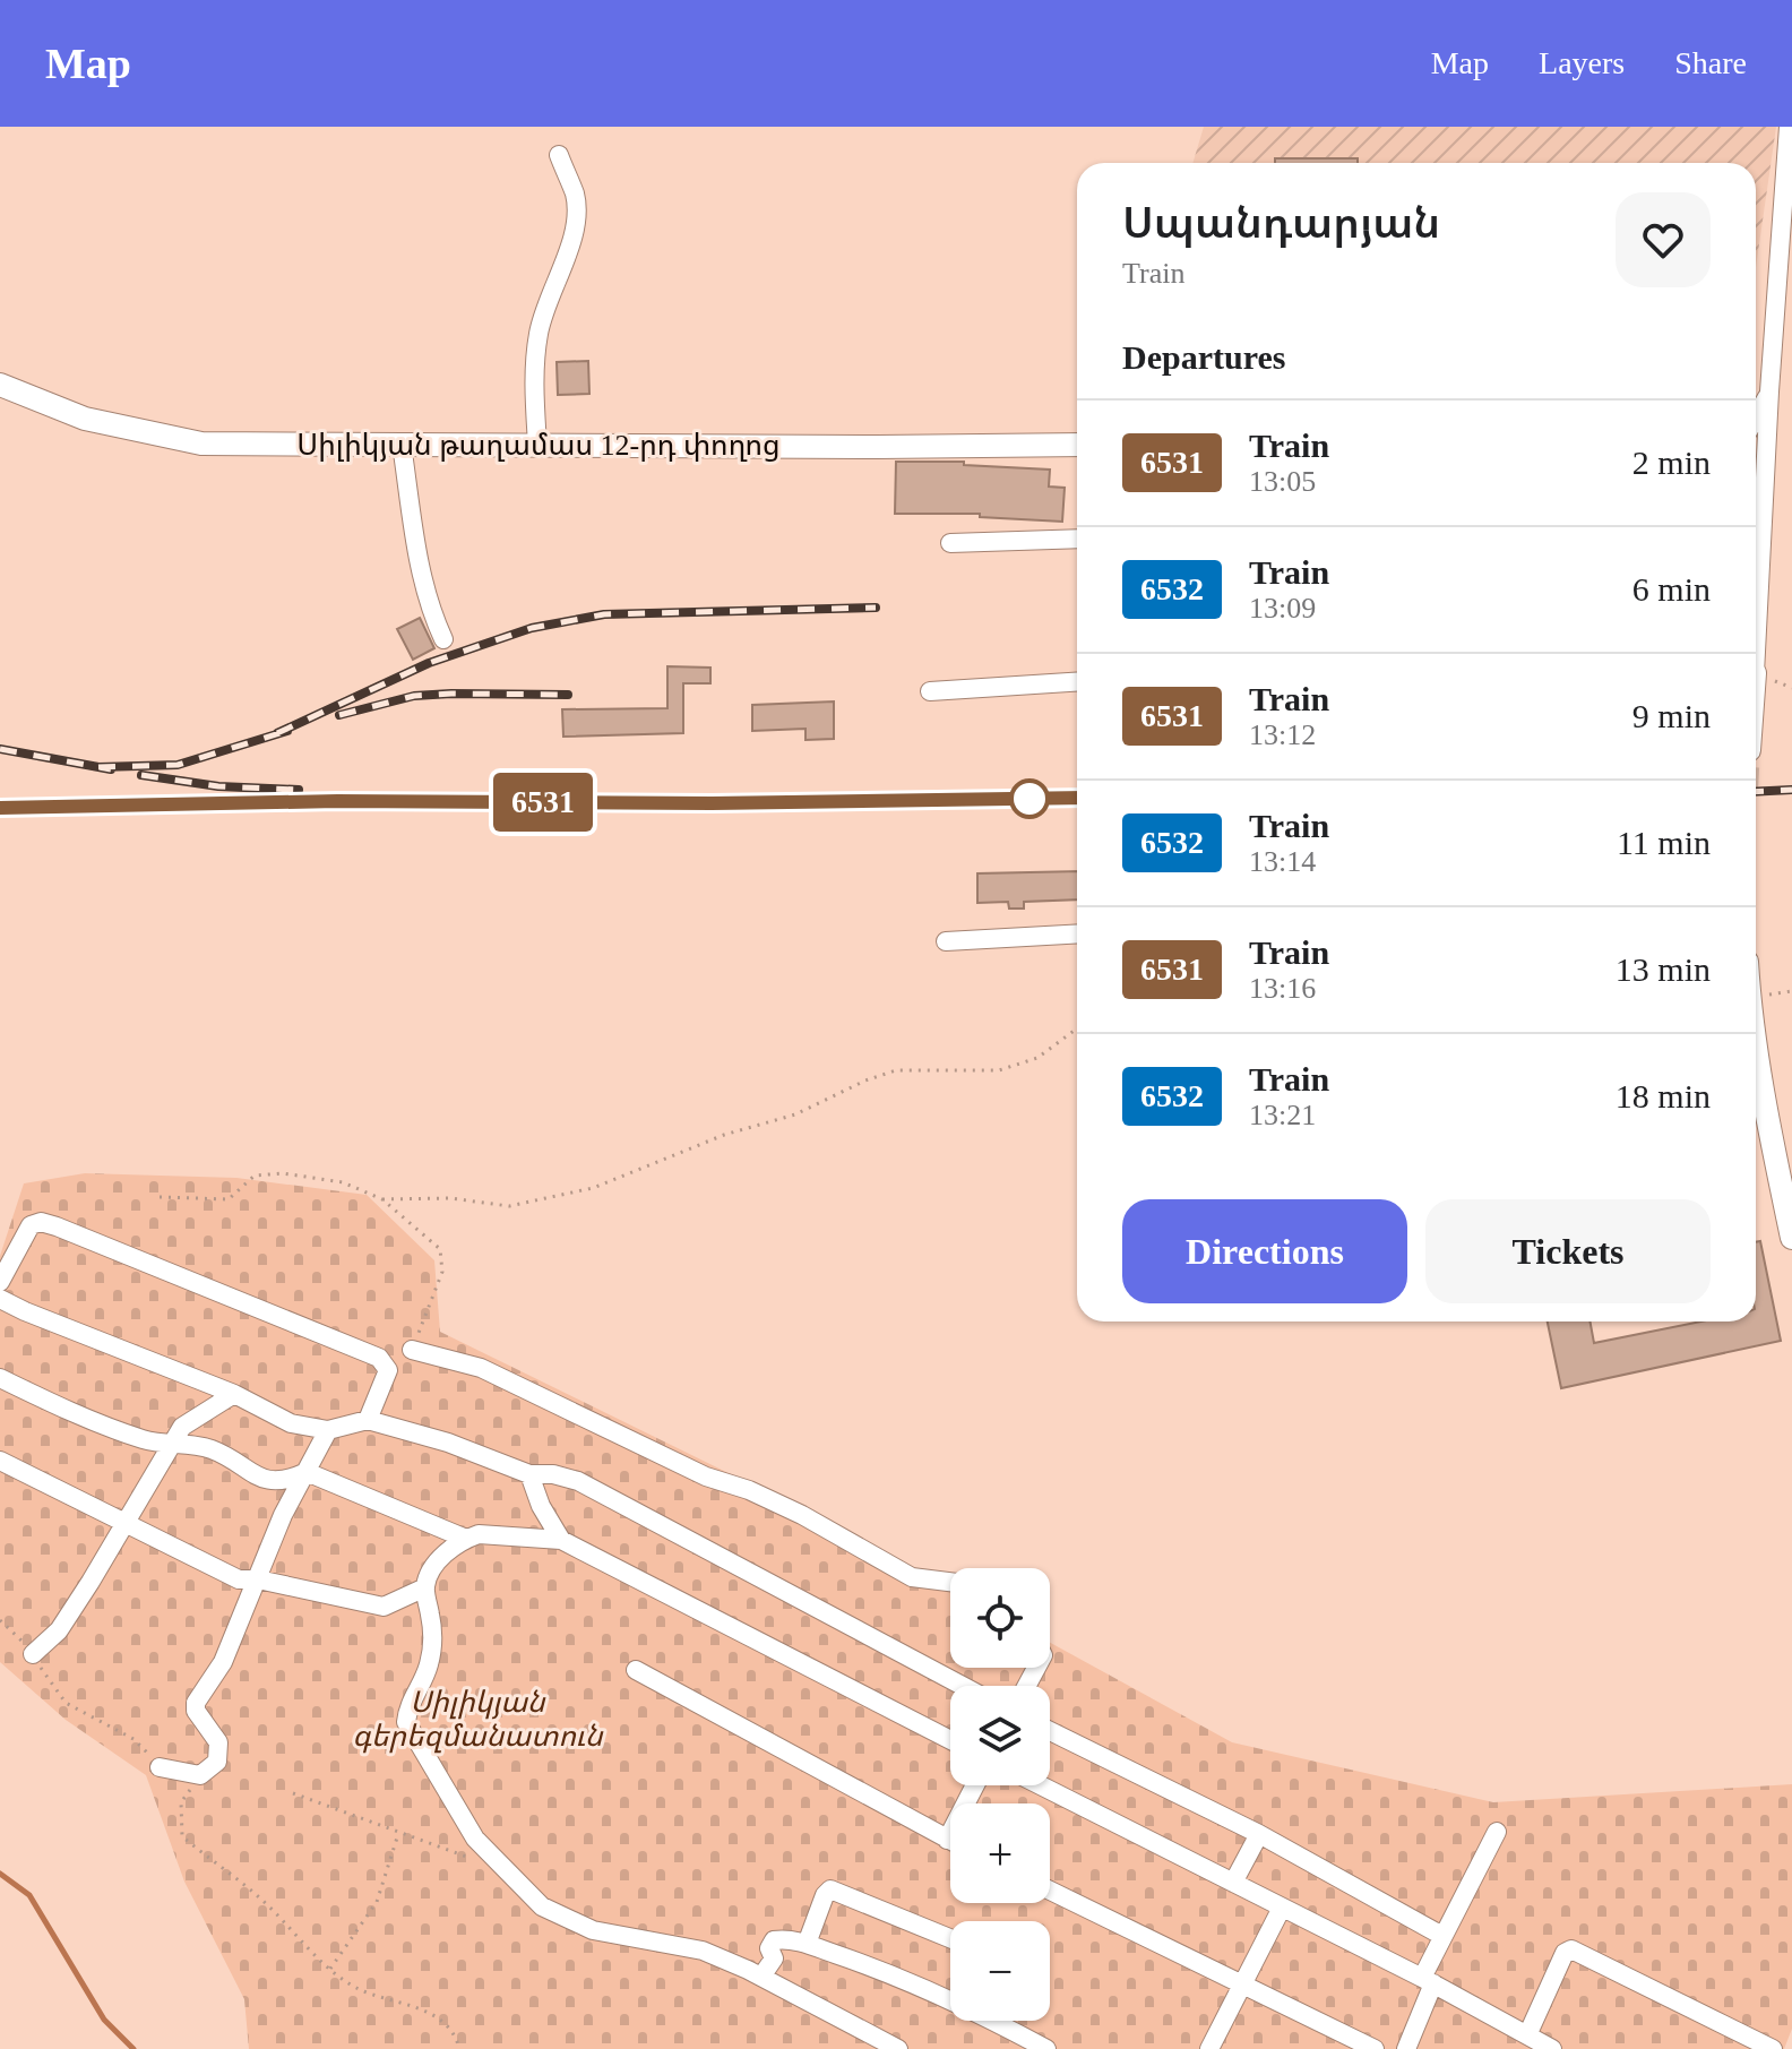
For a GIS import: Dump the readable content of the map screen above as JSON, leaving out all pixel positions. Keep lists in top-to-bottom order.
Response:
{
  "streets": {
    "main road": ["Սիլիկյան թաղամաս 12-րդ փողոց"]
  },
  "parks": ["Սիլիկյան գերեզմանատուն"],
  "page": {
    "header": "Map",
    "nav": ["Map", "Layers", "Share"],
    "on_map": "6531",
    "heading": [
      ["Սպանդարյան", "Train"],
      "Departures"
    ],
    "list": [
      {
        "mark": "6531",
        "name": "Train",
        "note": "13:05",
        "value": "2 min"
      },
      {
        "mark": "6532",
        "name": "Train",
        "note": "13:09",
        "value": "6 min"
      },
      {
        "mark": "6531",
        "name": "Train",
        "note": "13:12",
        "value": "9 min"
      },
      {
        "mark": "6532",
        "name": "Train",
        "note": "13:14",
        "value": "11 min"
      },
      {
        "mark": "6531",
        "name": "Train",
        "note": "13:16",
        "value": "13 min"
      },
      {
        "mark": "6532",
        "name": "Train",
        "note": "13:21",
        "value": "18 min"
      }
    ],
    "buttons": ["Directions", "Tickets"],
    "map_buttons": ["+", "−"]
  }
}
